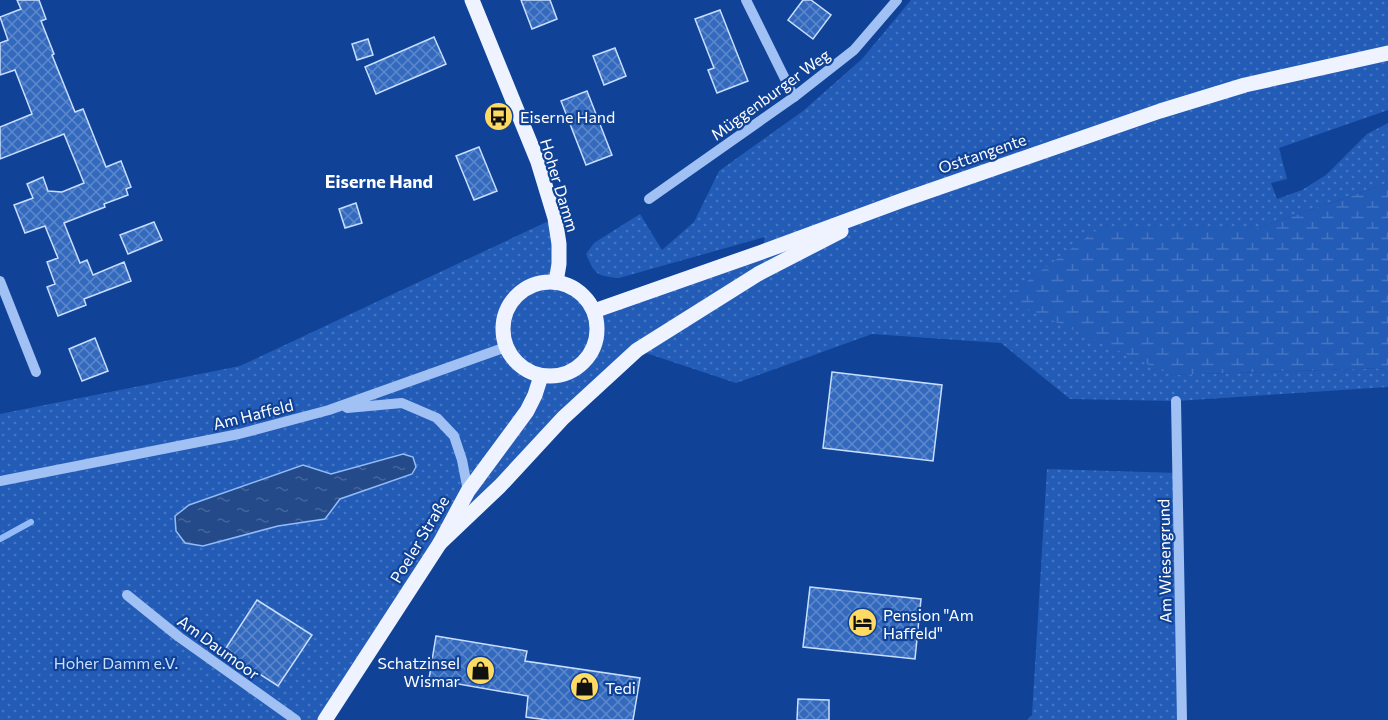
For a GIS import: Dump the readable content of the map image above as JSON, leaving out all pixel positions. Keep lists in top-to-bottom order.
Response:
{
  "streets": {
    "main road": ["Osttangente", "Hoher Damm", "Poeler Straße"],
    "street": [
      "Müggenburger Weg",
      "Am Haffeld",
      "Am Wiesengrund",
      "Am Daumoor"
    ]
  },
  "crossings": [
    ["Osttangente", "Hoher Damm"],
    ["Osttangente", "Am Haffeld"],
    ["Osttangente", "Poeler Straße"],
    ["Hoher Damm", "Am Haffeld"],
    ["Hoher Damm", "Poeler Straße"],
    ["Am Haffeld", "Poeler Straße"]
  ],
  "districts": ["Eiserne Hand"],
  "parks": ["Hoher Damm e.V."],
  "places": {
    "bus stop": ["Eiserne Hand"],
    "hotel": ["Pension \"Am Haffeld\""],
    "shop": ["Schatzinsel Wismar", "Tedi"]
  }
}
